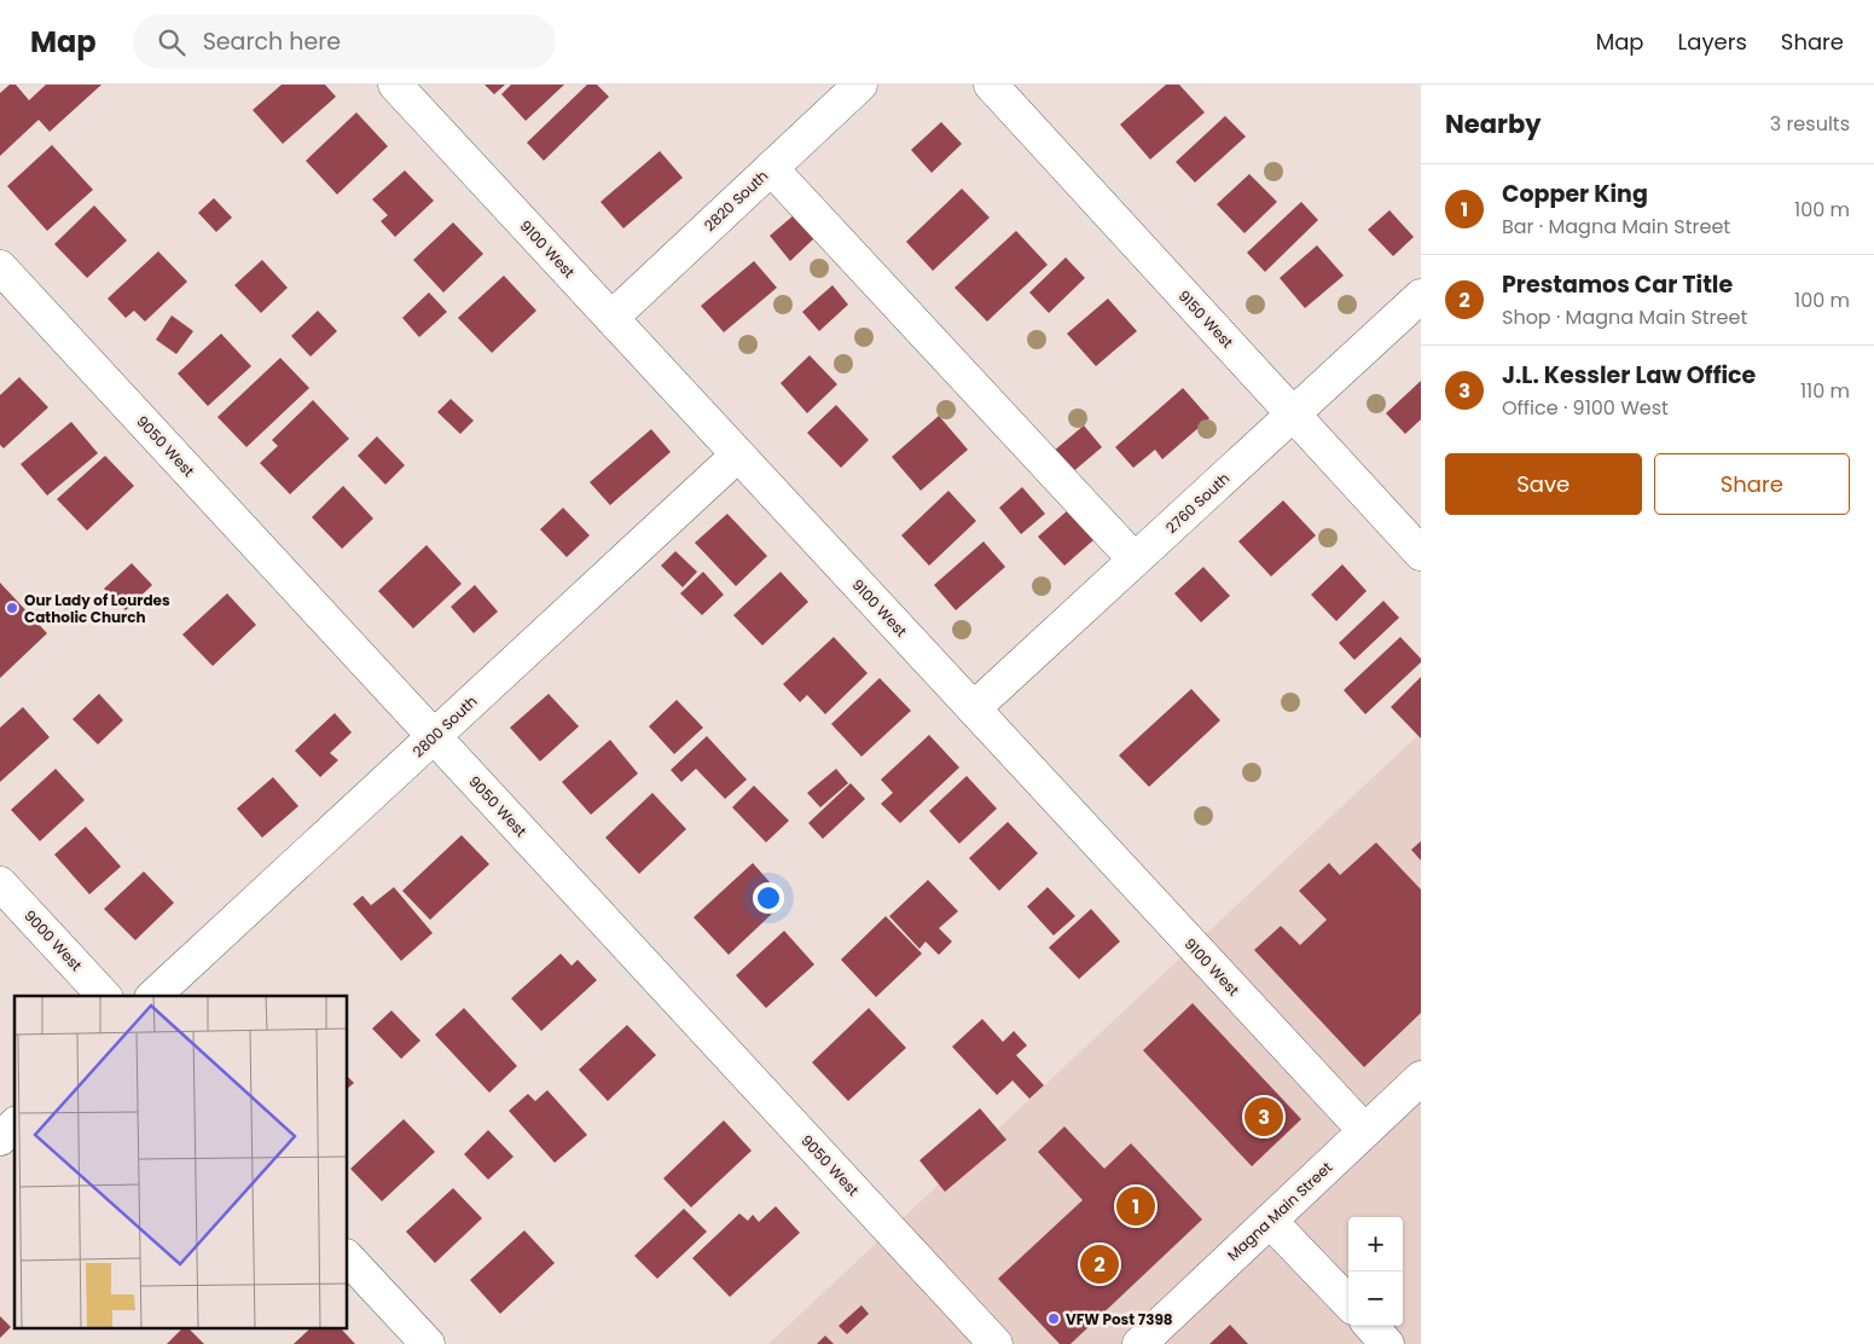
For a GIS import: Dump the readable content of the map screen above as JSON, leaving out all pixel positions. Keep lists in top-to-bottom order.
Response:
{
  "streets": {
    "street": [
      "2820 South",
      "9100 West",
      "9150 West",
      "9050 West",
      "2760 South",
      "2800 South",
      "9000 West",
      "Magna Main Street"
    ]
  },
  "crossings": [
    ["2820 South", "9100 West"],
    ["9100 West", "2760 South"],
    ["9100 West", "2800 South"],
    ["9100 West", "Magna Main Street"],
    ["9150 West", "2760 South"],
    ["9050 West", "2800 South"]
  ],
  "places": ["Our Lady of Lourdes Catholic Church", "VFW Post 7398"],
  "page": {
    "header": "Map",
    "search": "Search here",
    "nav": ["Map", "Layers", "Share"],
    "heading": ["Nearby", "3 results"],
    "list": [
      {
        "mark": "1",
        "name": "Copper King",
        "note": "Bar · Magna Main Street",
        "value": "100 m"
      },
      {
        "mark": "2",
        "name": "Prestamos Car Title",
        "note": "Shop · Magna Main Street",
        "value": "100 m"
      },
      {
        "mark": "3",
        "name": "J.L. Kessler Law Office",
        "note": "Office · 9100 West",
        "value": "110 m"
      }
    ],
    "buttons": ["Save", "Share"],
    "pins": ["3", "1", "2"],
    "map_buttons": ["+", "−"]
  }
}
